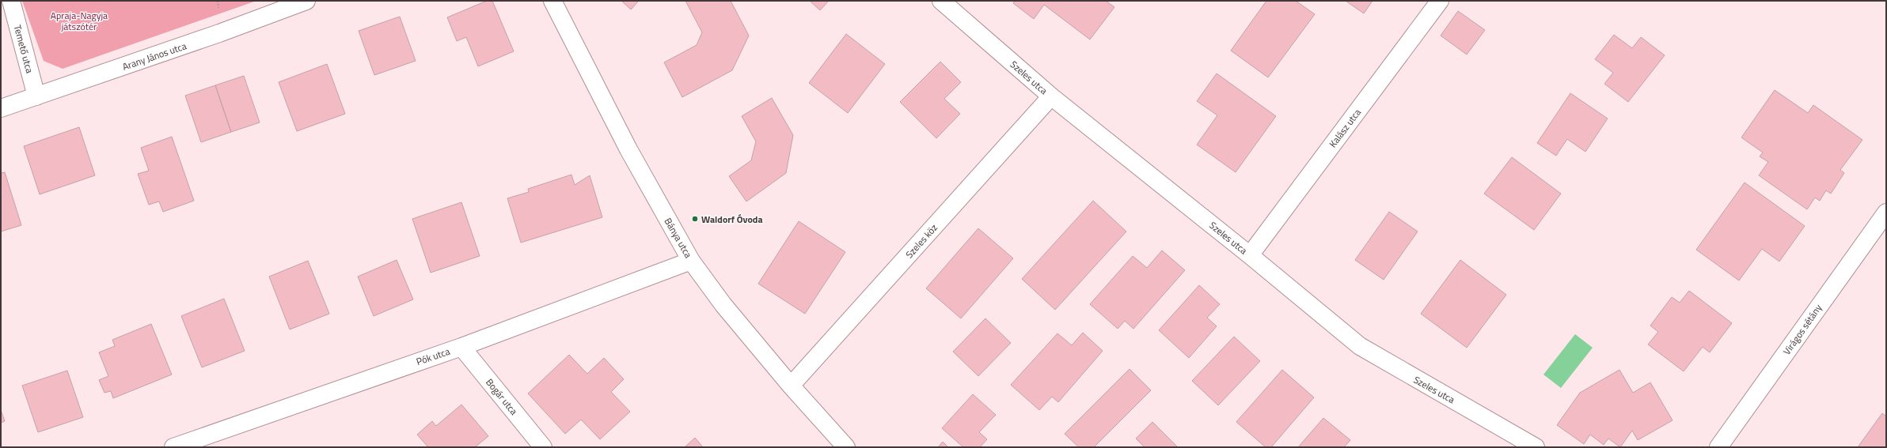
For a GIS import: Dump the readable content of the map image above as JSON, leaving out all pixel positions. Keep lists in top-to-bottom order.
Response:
{
  "streets": {
    "street": [
      "Temető utca",
      "Arany János utca",
      "Szeles utca",
      "Kalász utca",
      "Bánya utca",
      "Szeles köz",
      "Virágos sétány",
      "Pók utca",
      "Bogár utca"
    ]
  },
  "crossings": [
    ["Temető utca", "Arany János utca"],
    ["Szeles utca", "Kalász utca"],
    ["Szeles utca", "Szeles köz"],
    ["Bánya utca", "Szeles köz"],
    ["Bánya utca", "Pók utca"],
    ["Pók utca", "Bogár utca"]
  ],
  "parks": ["Apraja-Nagyja játszótér"],
  "places": ["Waldorf Óvoda"]
}
